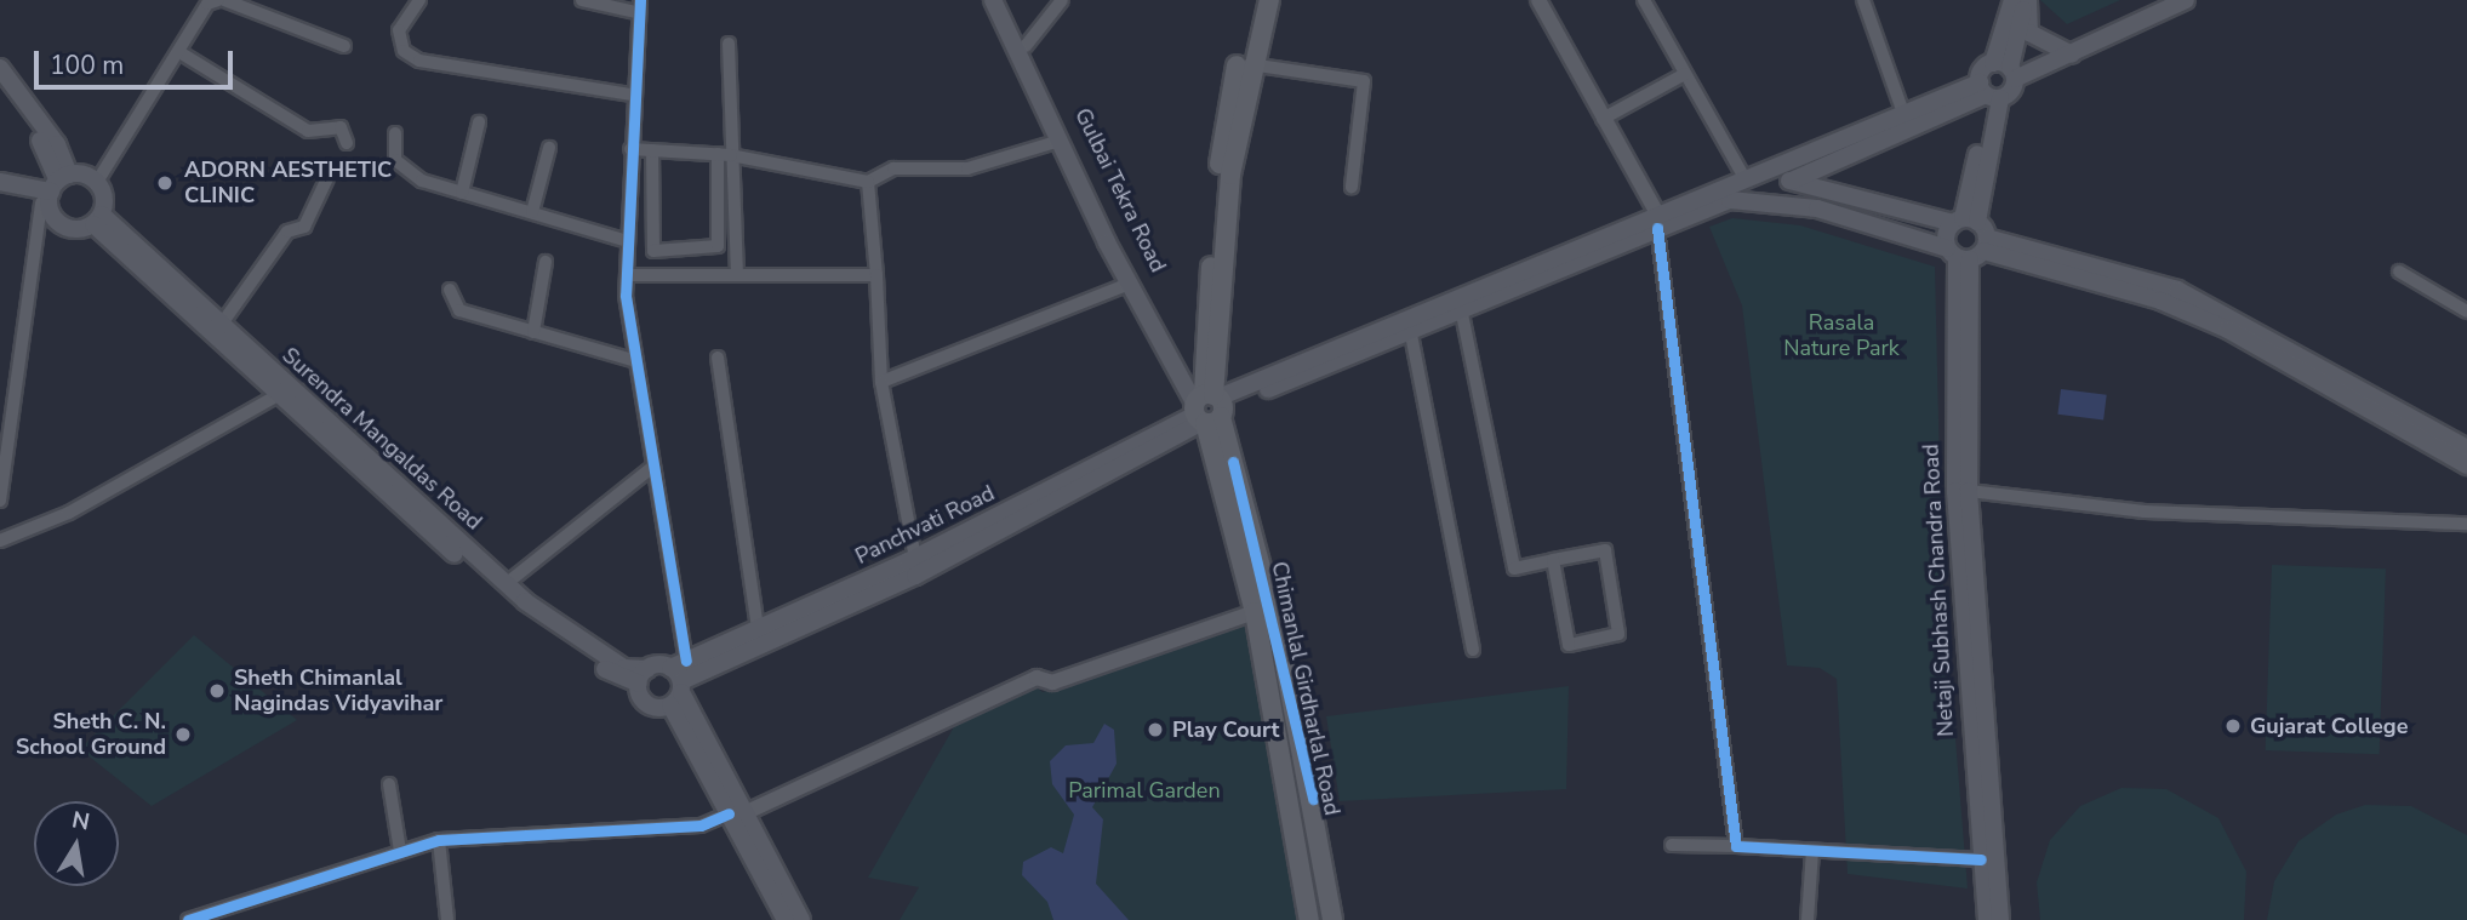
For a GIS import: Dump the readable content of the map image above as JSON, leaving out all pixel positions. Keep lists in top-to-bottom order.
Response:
{
  "streets": {
    "main road": [
      "Gulbai Tekra Road",
      "Surendra Mangaldas Road",
      "Panchvati Road",
      "Netaji Subhash Chandra Road",
      "Chimanlal Girdharlal Road"
    ]
  },
  "crossings": [
    ["Gulbai Tekra Road", "Panchvati Road"],
    ["Gulbai Tekra Road", "Chimanlal Girdharlal Road"],
    ["Panchvati Road", "Chimanlal Girdharlal Road"]
  ],
  "parks": ["Rasala Nature Park", "Parimal Garden"],
  "places": [
    "ADORN AESTHETIC CLINIC",
    "Sheth Chimanlal Nagindas Vidyavihar",
    "Gujarat College",
    "Play Court",
    "Sheth C. N. School Ground"
  ],
  "scale_bar": "100 m",
  "north": "top"
}
